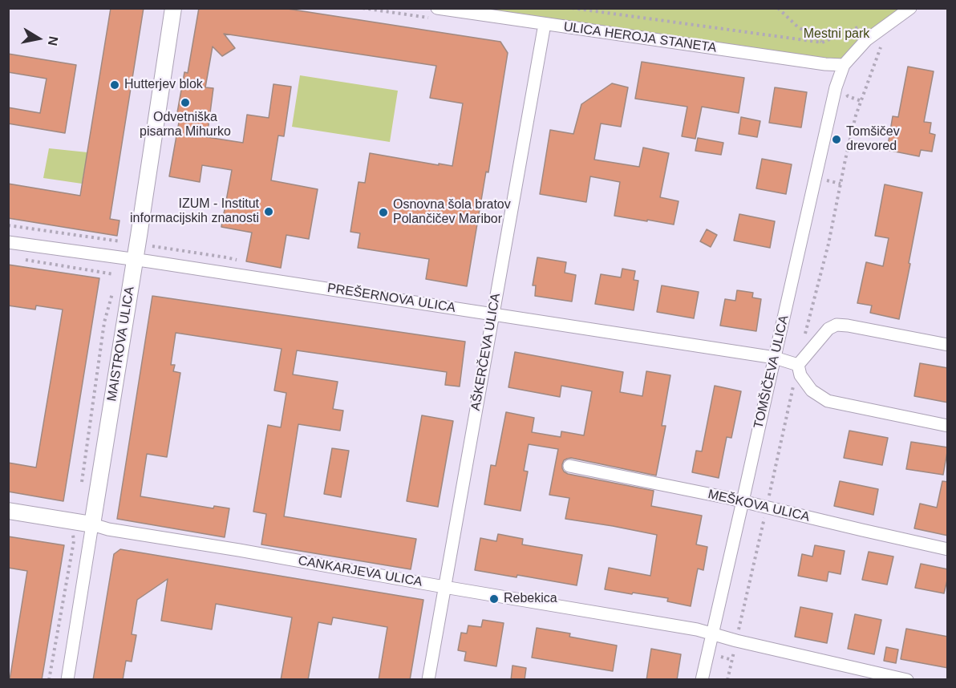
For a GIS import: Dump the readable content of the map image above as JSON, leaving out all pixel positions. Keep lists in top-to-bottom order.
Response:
{
  "streets": {
    "street": [
      "ULICA HEROJA STANETA",
      "PREŠERNOVA ULICA",
      "MAISTROVA ULICA",
      "AŠKERČEVA ULICA",
      "TOMŠIČEVA ULICA",
      "MEŠKOVA ULICA",
      "CANKARJEVA ULICA"
    ]
  },
  "crossings": [
    ["ULICA HEROJA STANETA", "AŠKERČEVA ULICA"],
    ["ULICA HEROJA STANETA", "TOMŠIČEVA ULICA"],
    ["PREŠERNOVA ULICA", "MAISTROVA ULICA"],
    ["PREŠERNOVA ULICA", "AŠKERČEVA ULICA"],
    ["PREŠERNOVA ULICA", "TOMŠIČEVA ULICA"],
    ["MAISTROVA ULICA", "CANKARJEVA ULICA"],
    ["AŠKERČEVA ULICA", "CANKARJEVA ULICA"],
    ["TOMŠIČEVA ULICA", "MEŠKOVA ULICA"],
    ["TOMŠIČEVA ULICA", "CANKARJEVA ULICA"]
  ],
  "parks": ["Mestni park"],
  "places": [
    "Hutterjev blok",
    "Odvetniška pisarna Mihurko",
    "Tomšičev drevored",
    "IZUM - Institut informacijskih znanosti",
    "Osnovna šola bratov Polančičev Maribor",
    "Rebekica"
  ],
  "north": "right"
}
